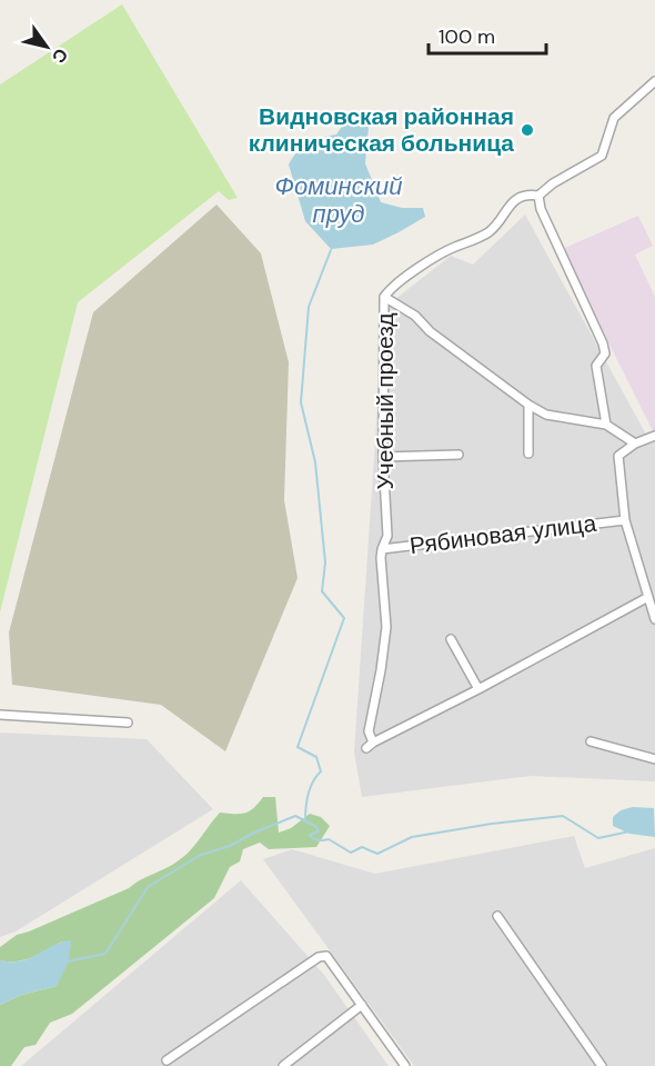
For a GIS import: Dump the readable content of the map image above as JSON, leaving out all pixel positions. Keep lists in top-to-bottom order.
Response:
{
  "streets": {
    "street": ["Учебный проезд", "Рябиновая улица"]
  },
  "crossings": [
    ["Учебный проезд", "Рябиновая улица"]
  ],
  "water": ["Фоминский пруд"],
  "places": ["Видновская районная клиническая больница"],
  "scale_bar": "100 m",
  "north": "bottom right"
}
